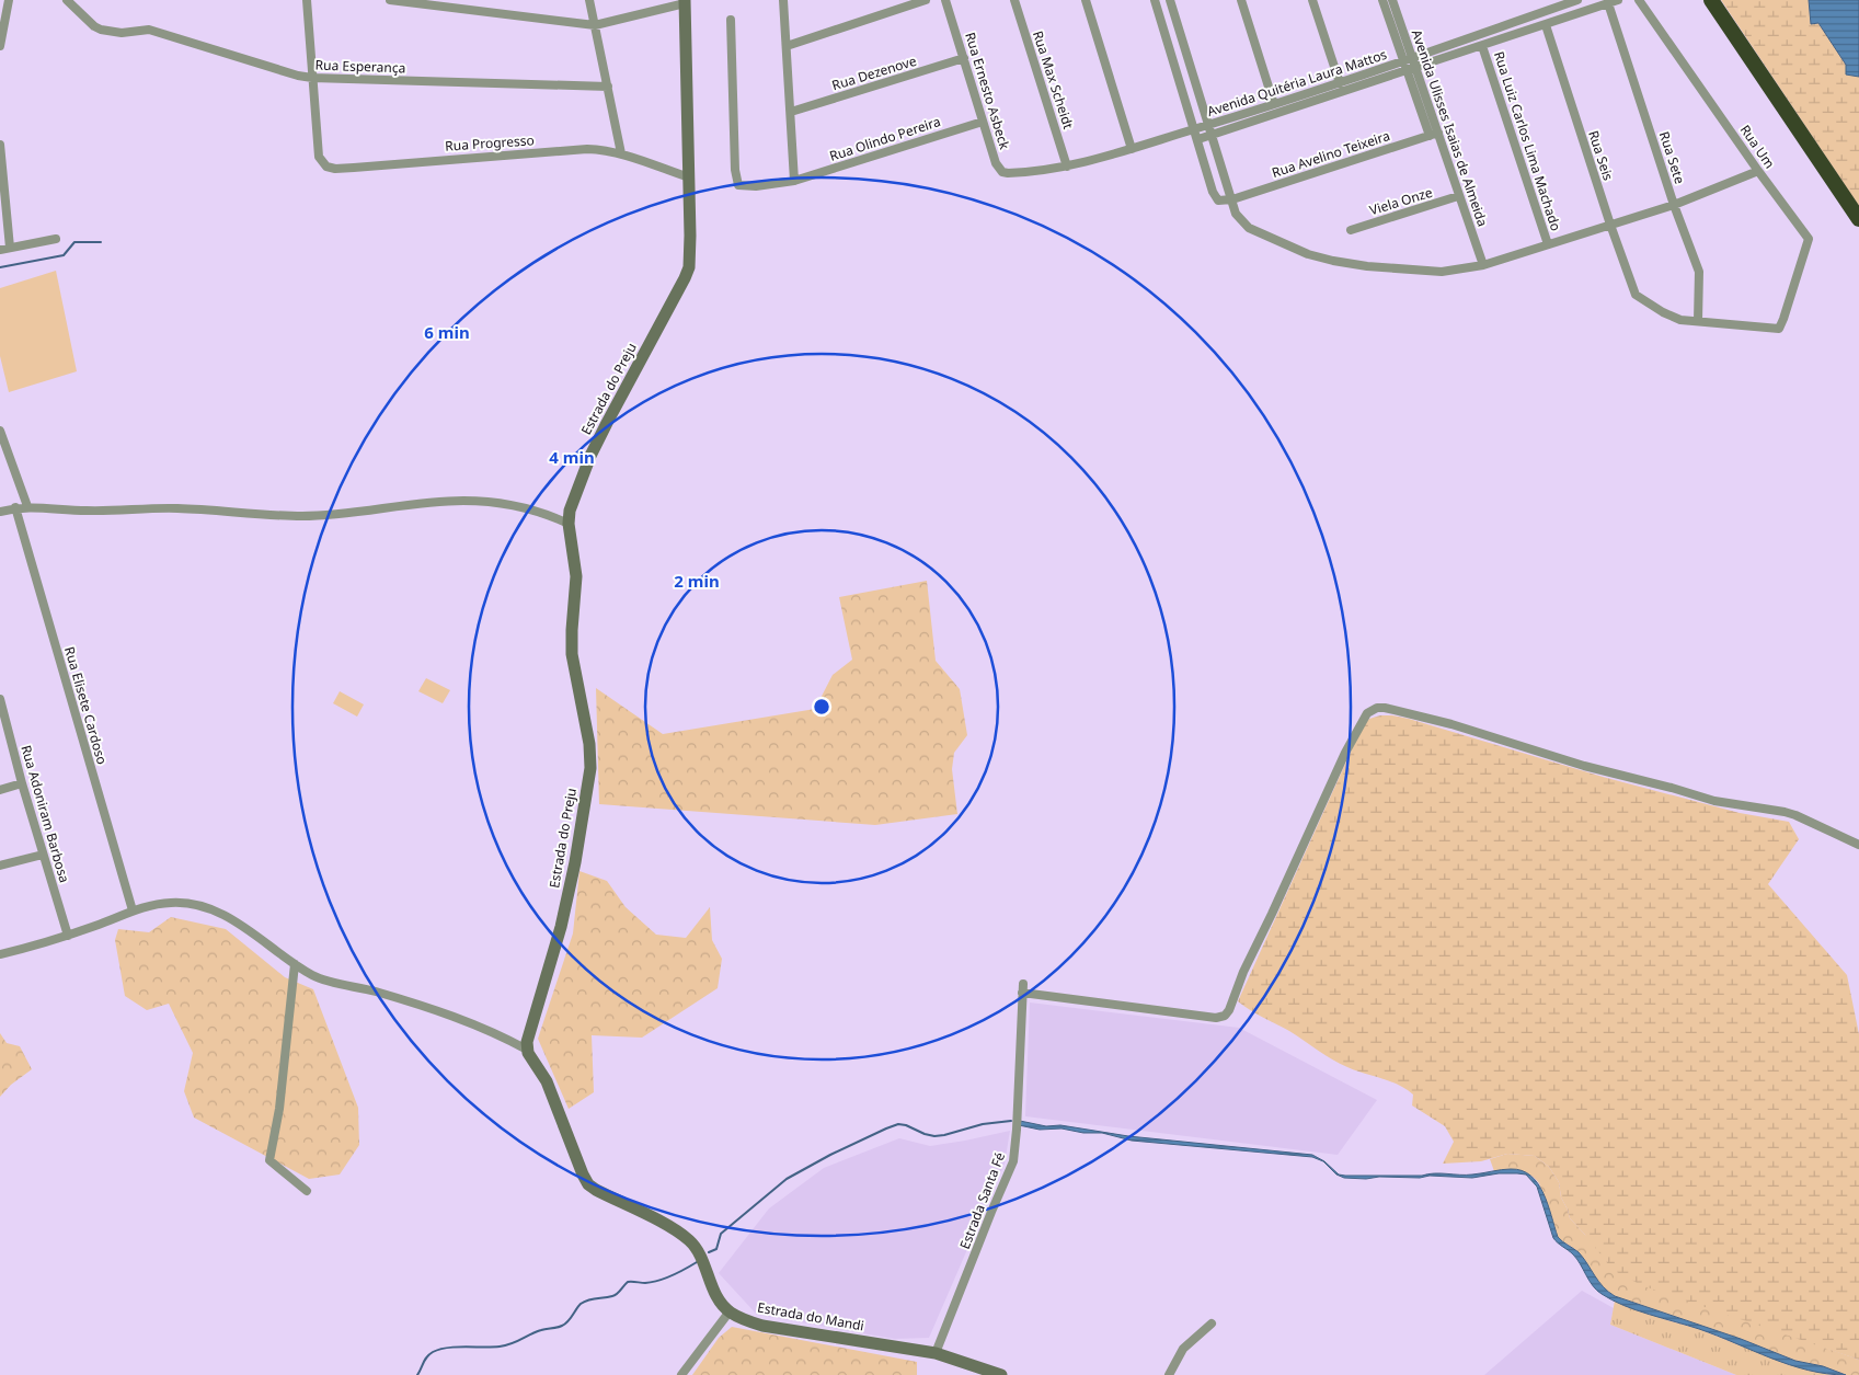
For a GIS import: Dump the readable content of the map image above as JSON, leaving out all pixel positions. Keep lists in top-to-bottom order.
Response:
{
  "streets": {
    "main road": ["Estrada do Preju", "Estrada do Mandi"],
    "street": [
      "Rua Esperança",
      "Rua Dezenove",
      "Rua Max Scheidt",
      "Avenida Quitéria Laura Mattos",
      "Rua Ernesto Asbeck",
      "Avenida Ulisses Isaias de Almeida",
      "Rua Olindo Pereira",
      "Rua Luiz Carlos Lima Machado",
      "Rua Progresso",
      "Rua Um",
      "Rua Avelino Teixeira",
      "Rua Seis",
      "Rua Sete",
      "Viela Onze",
      "Rua Elisete Cardoso",
      "Rua Adoniram Barbosa",
      "Estrada Santa Fé"
    ]
  },
  "crossings": [
    ["Rua Esperança", "Rua Progresso"],
    ["Rua Dezenove", "Rua Ernesto Asbeck"],
    ["Rua Max Scheidt", "Avenida Quitéria Laura Mattos"],
    ["Avenida Quitéria Laura Mattos", "Rua Ernesto Asbeck"],
    ["Avenida Quitéria Laura Mattos", "Avenida Ulisses Isaias de Almeida"],
    ["Avenida Quitéria Laura Mattos", "Rua Luiz Carlos Lima Machado"],
    ["Avenida Quitéria Laura Mattos", "Rua Seis"],
    ["Avenida Quitéria Laura Mattos", "Rua Sete"],
    ["Rua Ernesto Asbeck", "Rua Olindo Pereira"],
    ["Avenida Ulisses Isaias de Almeida", "Rua Avelino Teixeira"],
    ["Avenida Ulisses Isaias de Almeida", "Viela Onze"],
    ["Rua Progresso", "Estrada do Preju"],
    ["Rua Um", "Rua Seis"],
    ["Rua Um", "Rua Sete"],
    ["Rua Seis", "Rua Sete"],
    ["Estrada Santa Fé", "Estrada do Mandi"]
  ],
  "rings": ["6 min", "4 min", "2 min"]
}
